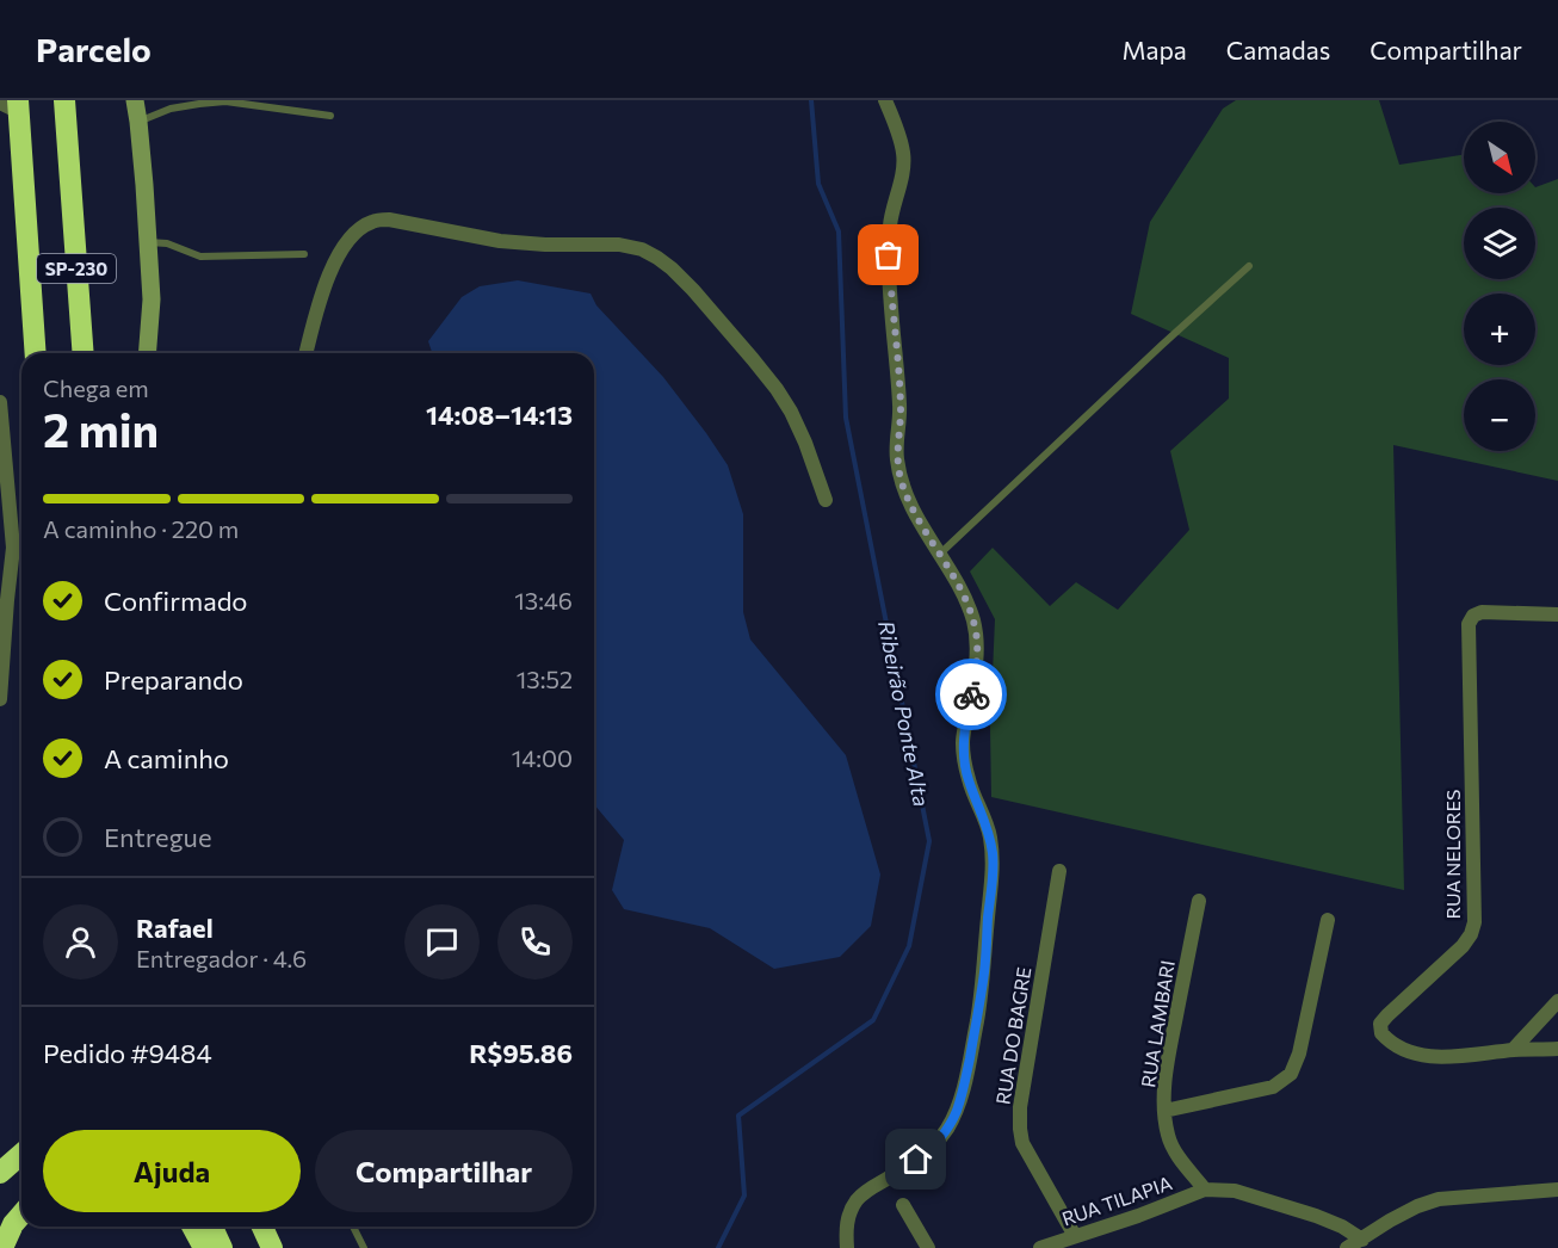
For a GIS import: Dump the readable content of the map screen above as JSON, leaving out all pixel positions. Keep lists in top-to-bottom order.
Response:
{
  "streets": {
    "highway": ["SP-230"],
    "street": [
      "RUA NELORES",
      "RUA LAMBARI",
      "RUA DO BAGRE",
      "RUA TILAPIA"
    ]
  },
  "crossings": [
    ["RUA LAMBARI", "RUA TILAPIA"],
    ["RUA DO BAGRE", "RUA TILAPIA"]
  ],
  "water": ["Ribeirão Ponte Alta"],
  "north": "bottom right",
  "page": {
    "header": "Parcelo",
    "nav": ["Mapa", "Camadas", "Compartilhar"],
    "map_buttons": ["+", "−"],
    "heading": ["2 min", "Chega em", "14:08–14:13"],
    "panel": [
      "Rafael",
      "Entregador · 4.6",
      "Pedido #9484",
      "R$95.86"
    ],
    "bar": "A caminho · 220 m",
    "list": [
      ["Confirmado", "13:46"],
      ["Preparando", "13:52"],
      ["A caminho", "14:00"],
      "Entregue"
    ],
    "buttons": ["Ajuda", "Compartilhar"]
  }
}
